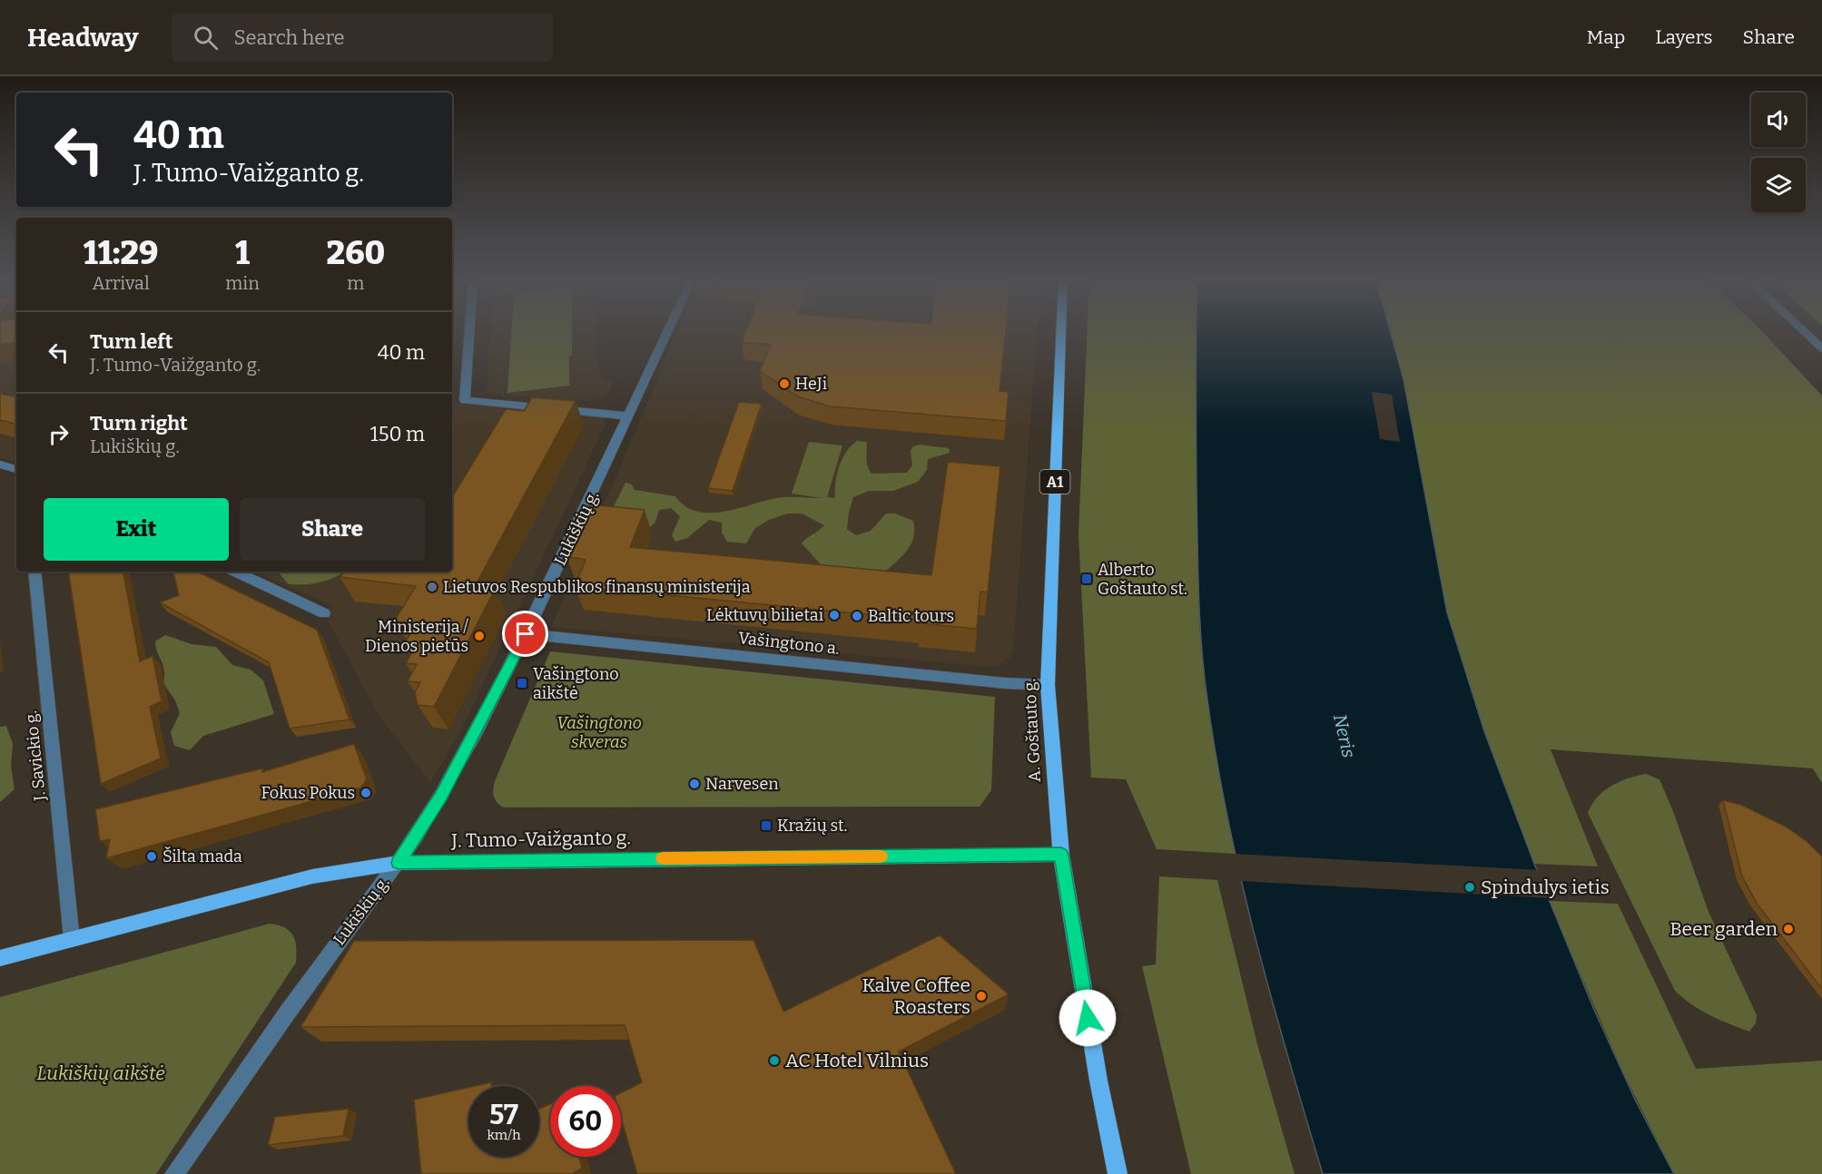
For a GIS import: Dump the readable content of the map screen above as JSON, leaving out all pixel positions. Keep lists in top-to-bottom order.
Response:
{
  "streets": {
    "main road": ["A1", "A. Goštauto g.", "J. Tumo-Vaižganto g."],
    "street": ["Lukiškių g.", "Vašingtono a.", "J. Savickio g."]
  },
  "crossings": [
    ["Lukiškių g.", "Vašingtono a."],
    ["Lukiškių g.", "J. Tumo-Vaižganto g."],
    ["Vašingtono a.", "A. Goštauto g."],
    ["A. Goštauto g.", "J. Tumo-Vaižganto g."],
    ["J. Savickio g.", "J. Tumo-Vaižganto g."]
  ],
  "water": ["Neris"],
  "parks": ["Vašingtono skveras", "Lukiškių aikštė"],
  "places": {
    "other": [
      "HeJi",
      "Lietuvos Respublikos finansų ministerija",
      "Lėktuvų bilietai",
      "Baltic tours",
      "Ministerija / Dienos pietūs",
      "Narvesen",
      "Fokus Pokus",
      "Šilta mada",
      "Spindulys ietis",
      "Beer garden",
      "Kalve Coffee Roasters",
      "AC Hotel Vilnius"
    ],
    "transit": ["Alberto Goštauto st.", "Vašingtono aikštė", "Kražių st."]
  },
  "page": {
    "header": "Headway",
    "search": "Search here",
    "nav": ["Map", "Layers", "Share"],
    "turn": ["40 m", "J. Tumo-Vaižganto g."],
    "eta": [
      "11:29",
      "Arrival",
      "1",
      "min",
      "260",
      "m"
    ],
    "list": [
      {
        "name": "Turn left",
        "note": "J. Tumo-Vaižganto g.",
        "value": "40 m"
      },
      {
        "name": "Turn right",
        "note": "Lukiškių g.",
        "value": "150 m"
      }
    ],
    "buttons": ["Exit", "Share"],
    "speed": "57 km/h",
    "limit": "60"
  }
}
